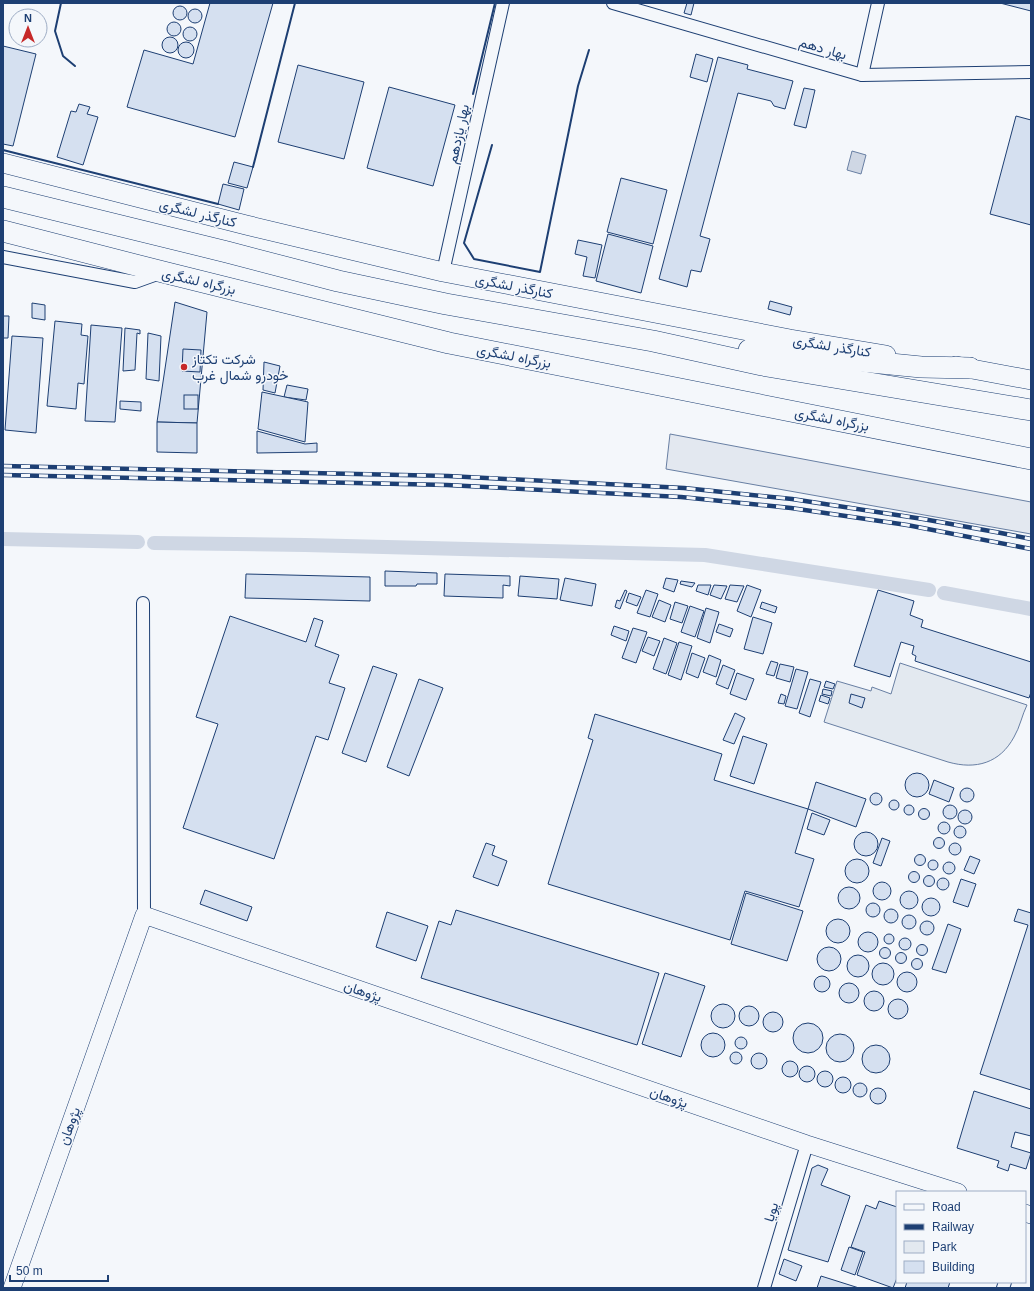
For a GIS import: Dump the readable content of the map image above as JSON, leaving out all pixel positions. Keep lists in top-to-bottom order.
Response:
{
  "streets": {
    "highway": ["بزرگراه لشگری"],
    "main road": ["کنارگذر لشگری", "پژوهان"],
    "street": ["بهار دهم", "بهار یازدهم", "پویا"]
  },
  "crossings": [
    ["بهار یازدهم", "کنارگذر لشگری"],
    ["پژوهان", "پویا"]
  ],
  "places": ["شرکت تکتاز خودرو شمال غرب"],
  "legend": [
    "Road",
    "Railway",
    "Park",
    "Building"
  ],
  "scale_bar": "50 m",
  "north": "top"
}
